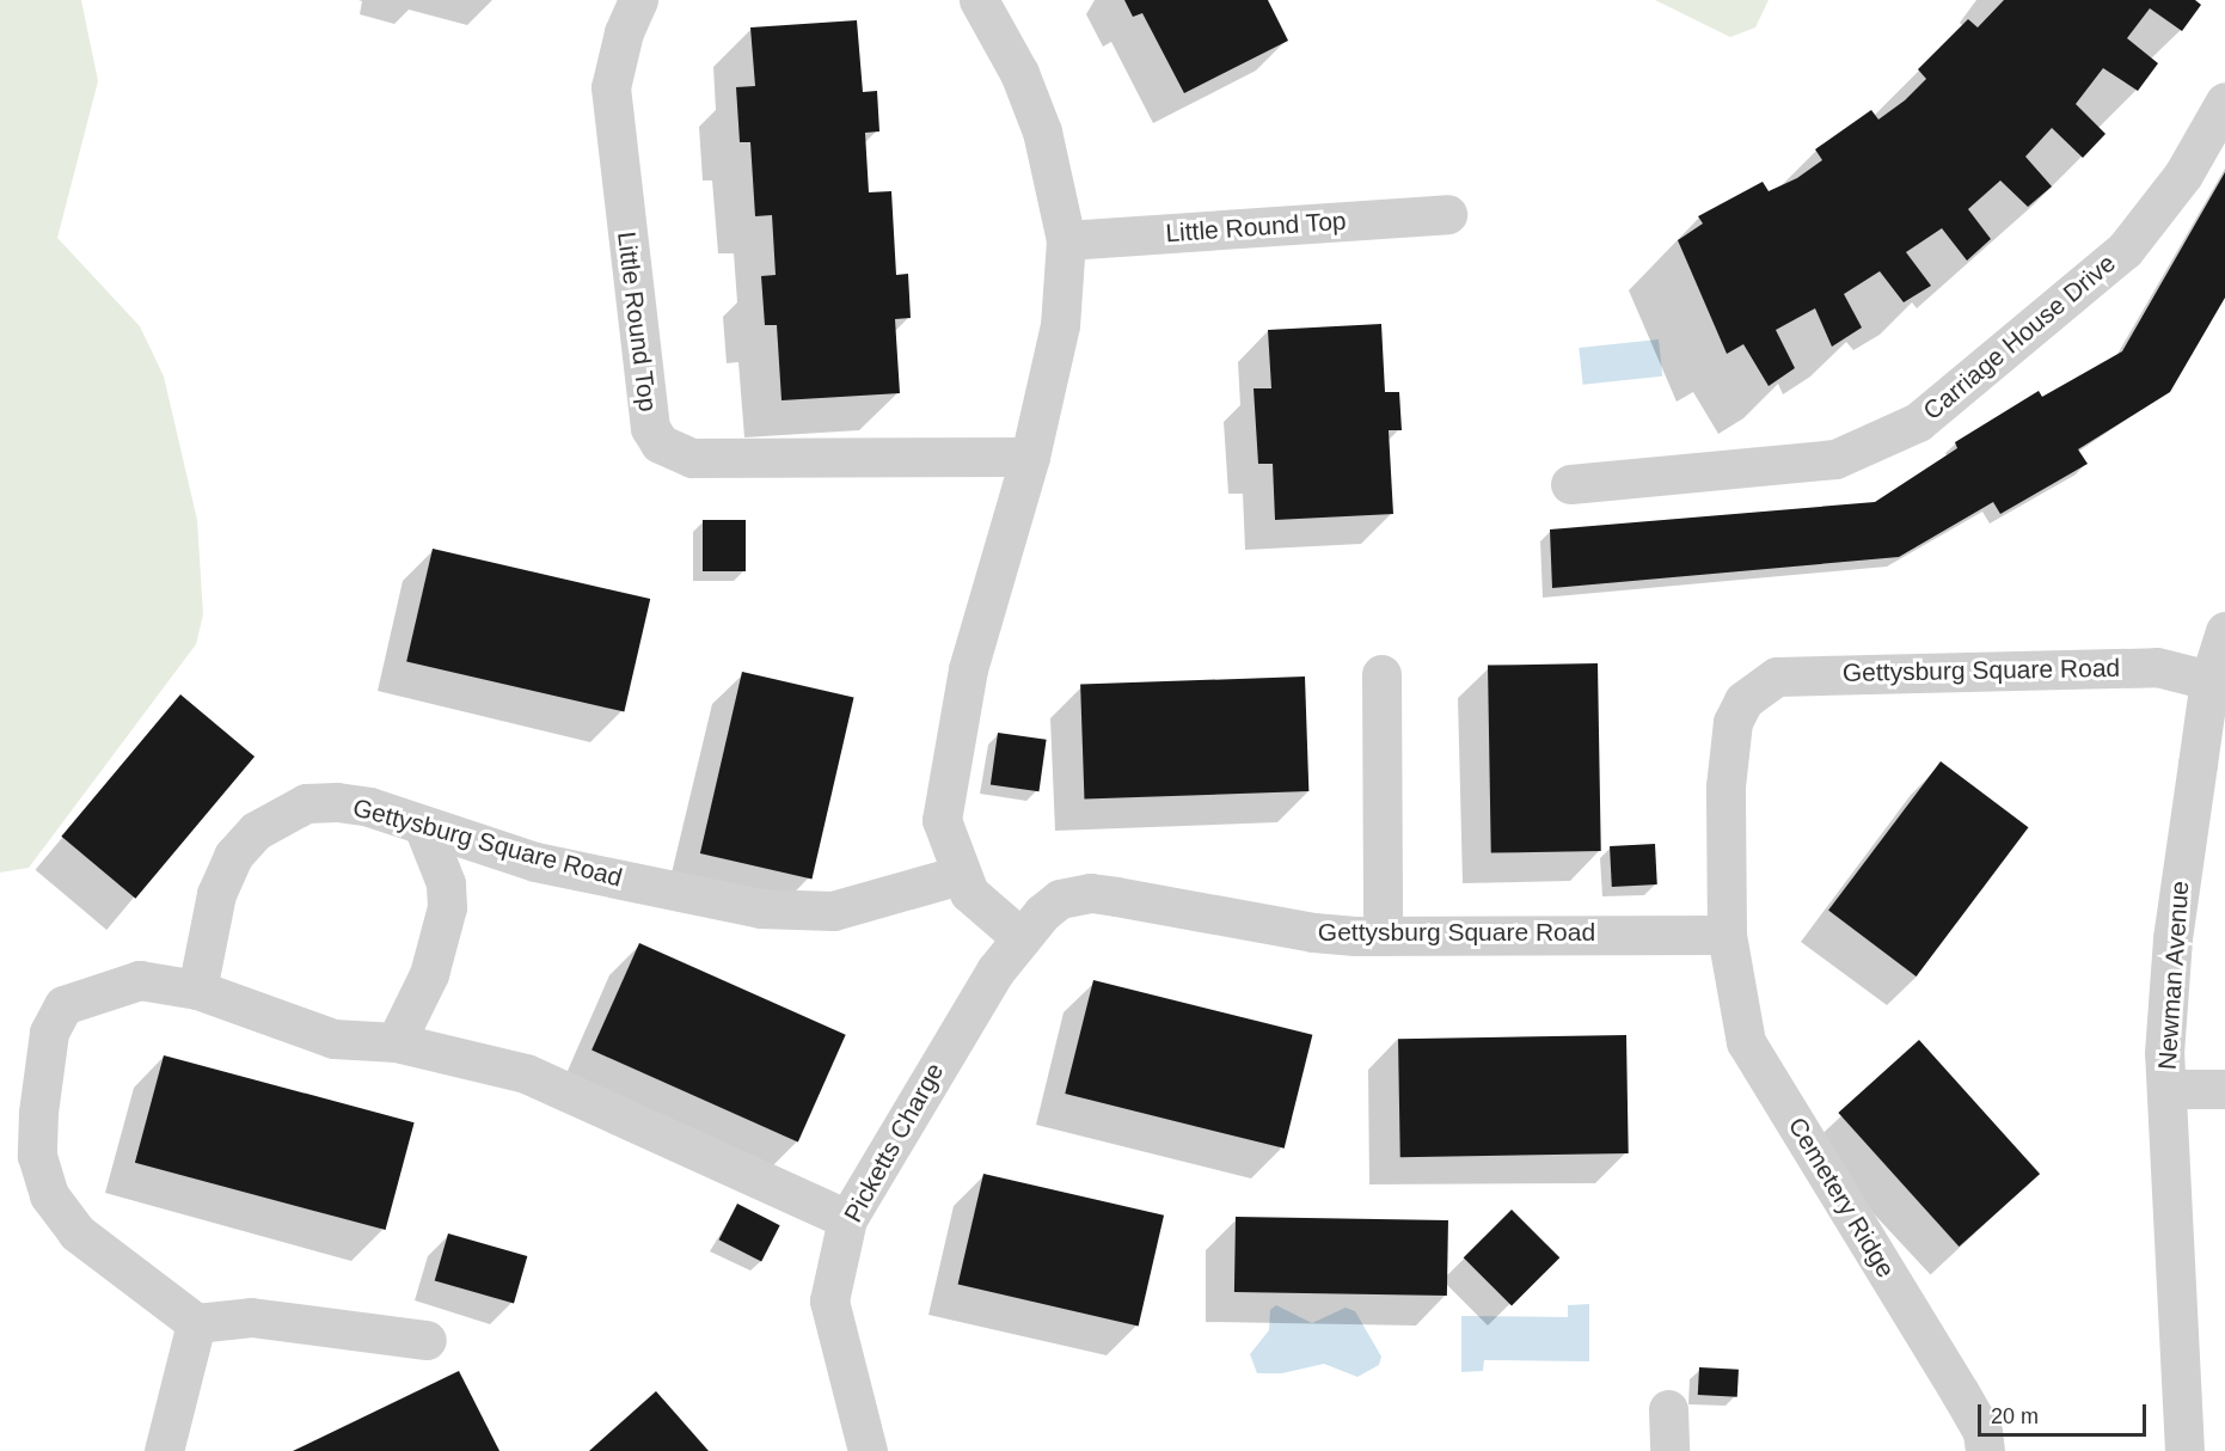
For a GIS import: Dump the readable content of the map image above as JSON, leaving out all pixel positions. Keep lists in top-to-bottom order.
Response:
{
  "streets": {
    "street": [
      "Little Round Top",
      "Carriage House Drive",
      "Gettysburg Square Road",
      "Newman Avenue",
      "Picketts Charge",
      "Cemetery Ridge"
    ]
  },
  "crossings": [
    ["Gettysburg Square Road", "Newman Avenue"],
    ["Gettysburg Square Road", "Picketts Charge"],
    ["Gettysburg Square Road", "Cemetery Ridge"]
  ],
  "scale_bar": "20 m"
}
